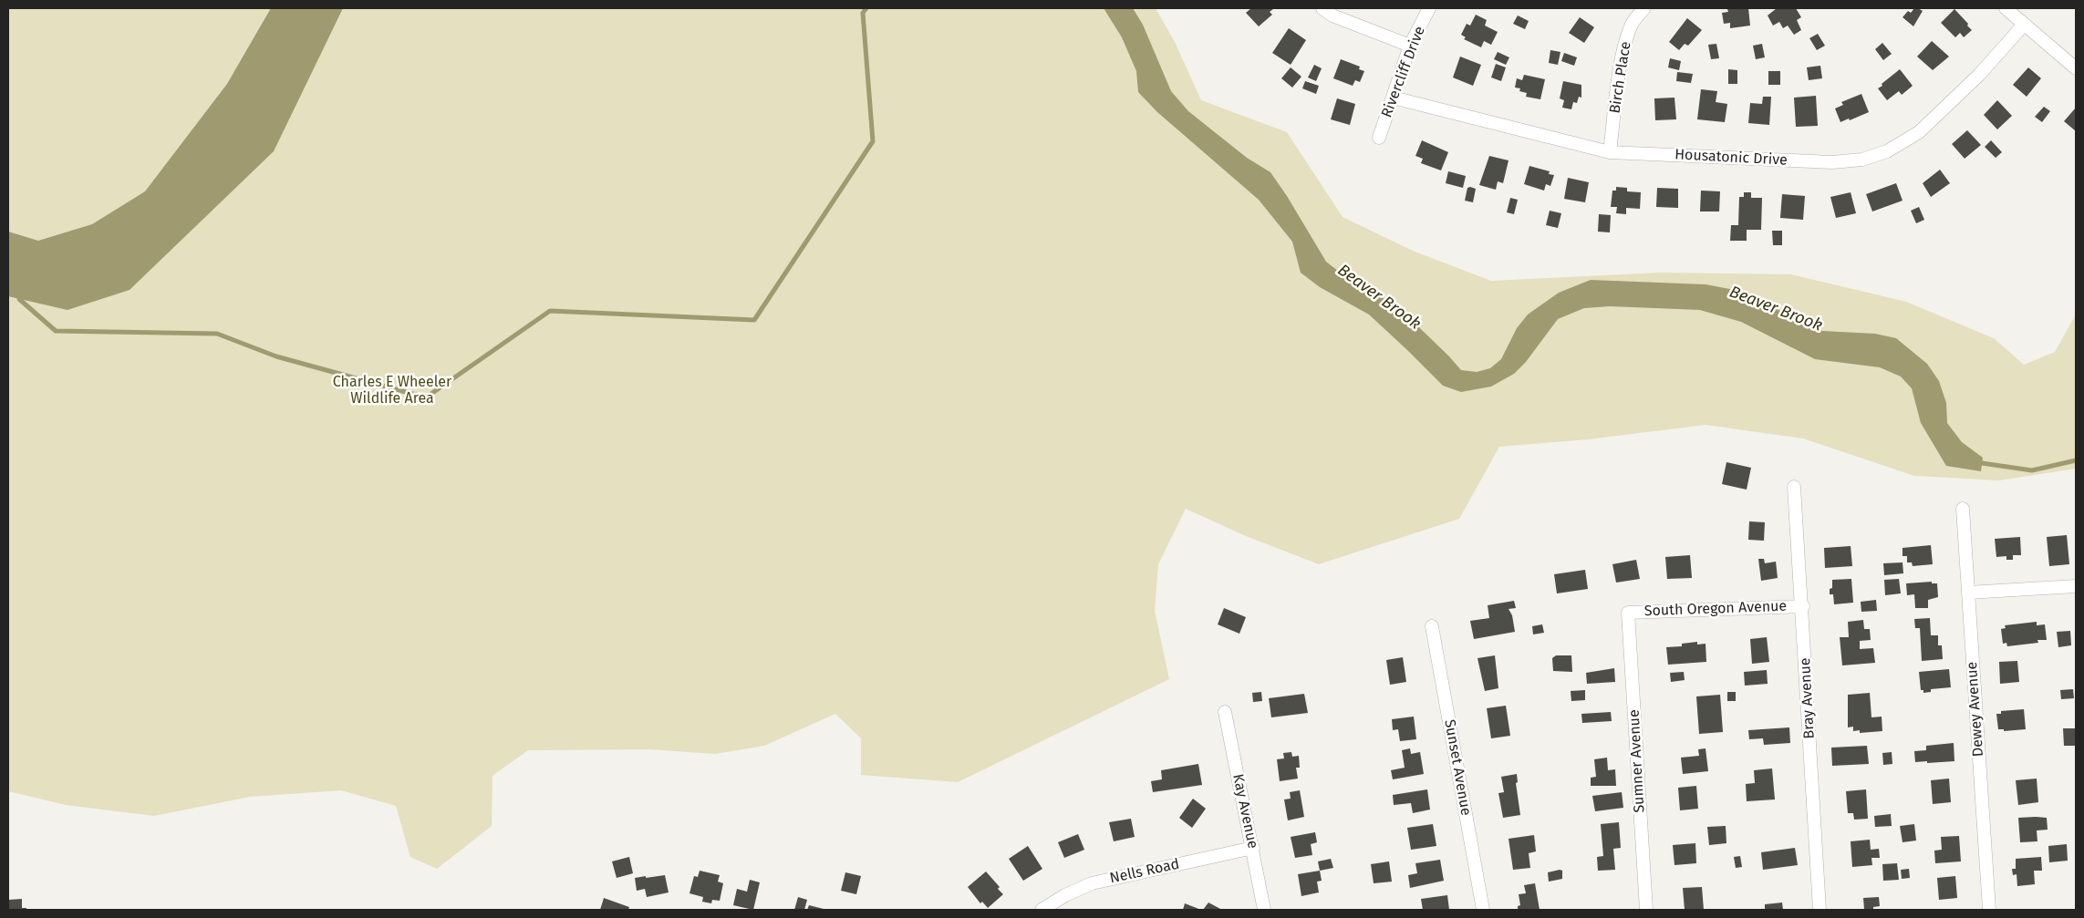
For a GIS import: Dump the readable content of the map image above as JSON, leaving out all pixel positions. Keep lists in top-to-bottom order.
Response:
{
  "streets": {
    "street": [
      "Rivercliff Drive",
      "Birch Place",
      "Housatonic Drive",
      "South Oregon Avenue",
      "Bray Avenue",
      "Dewey Avenue",
      "Sumner Avenue",
      "Sunset Avenue",
      "Kay Avenue",
      "Nells Road"
    ]
  },
  "crossings": [
    ["Rivercliff Drive", "Housatonic Drive"],
    ["Birch Place", "Housatonic Drive"],
    ["South Oregon Avenue", "Bray Avenue"],
    ["South Oregon Avenue", "Sumner Avenue"],
    ["Kay Avenue", "Nells Road"]
  ],
  "water": ["Beaver Brook"],
  "parks": ["Charles E Wheeler Wildlife Area"]
}
